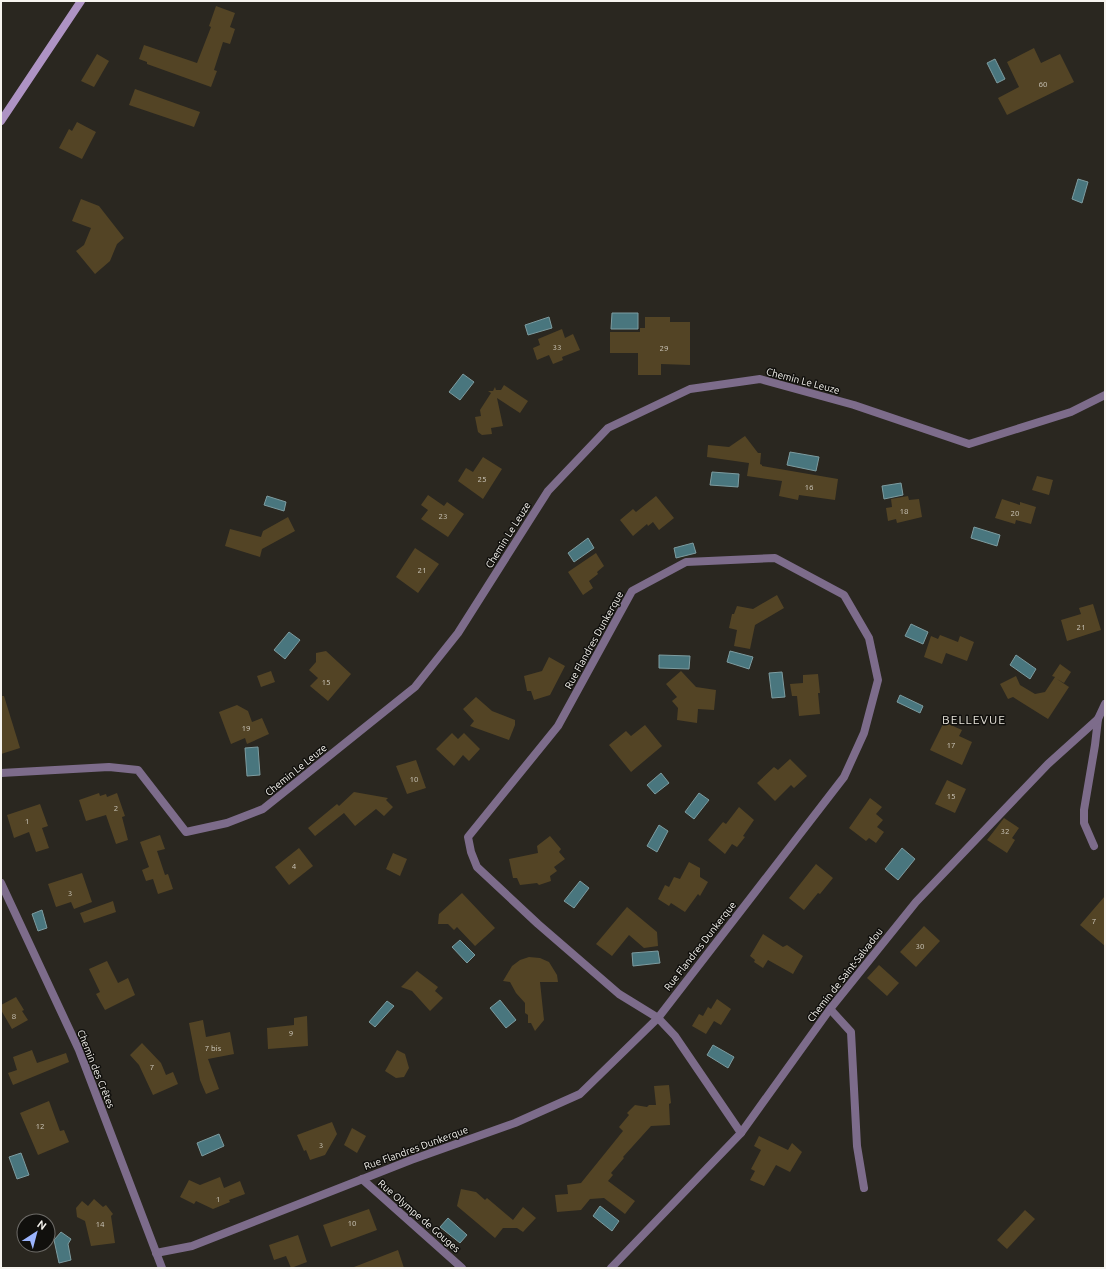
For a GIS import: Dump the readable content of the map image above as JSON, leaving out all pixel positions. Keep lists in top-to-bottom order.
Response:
{
  "streets": {
    "street": [
      "Chemin Le Leuze",
      "Rue Flandres Dunkerque",
      "Chemin de Saint-Salvadou",
      "Chemin des Crêtes",
      "Rue Olympe de Gouges"
    ]
  },
  "crossings": [
    ["Rue Flandres Dunkerque", "Chemin de Saint-Salvadou"],
    ["Rue Flandres Dunkerque", "Chemin des Crêtes"],
    ["Rue Flandres Dunkerque", "Rue Olympe de Gouges"]
  ],
  "districts": ["BELLEVUE"],
  "house_numbers": [
    "60",
    "33",
    "29",
    "25",
    "16",
    "18",
    "20",
    "23",
    "21",
    "21",
    "15",
    "19",
    "17",
    "10",
    "15",
    "2",
    "1",
    "32",
    "4",
    "3",
    "7",
    "30",
    "8",
    "9",
    "7 bis",
    "7",
    "12",
    "3",
    "1",
    "10",
    "14"
  ],
  "north": "top right"
}
